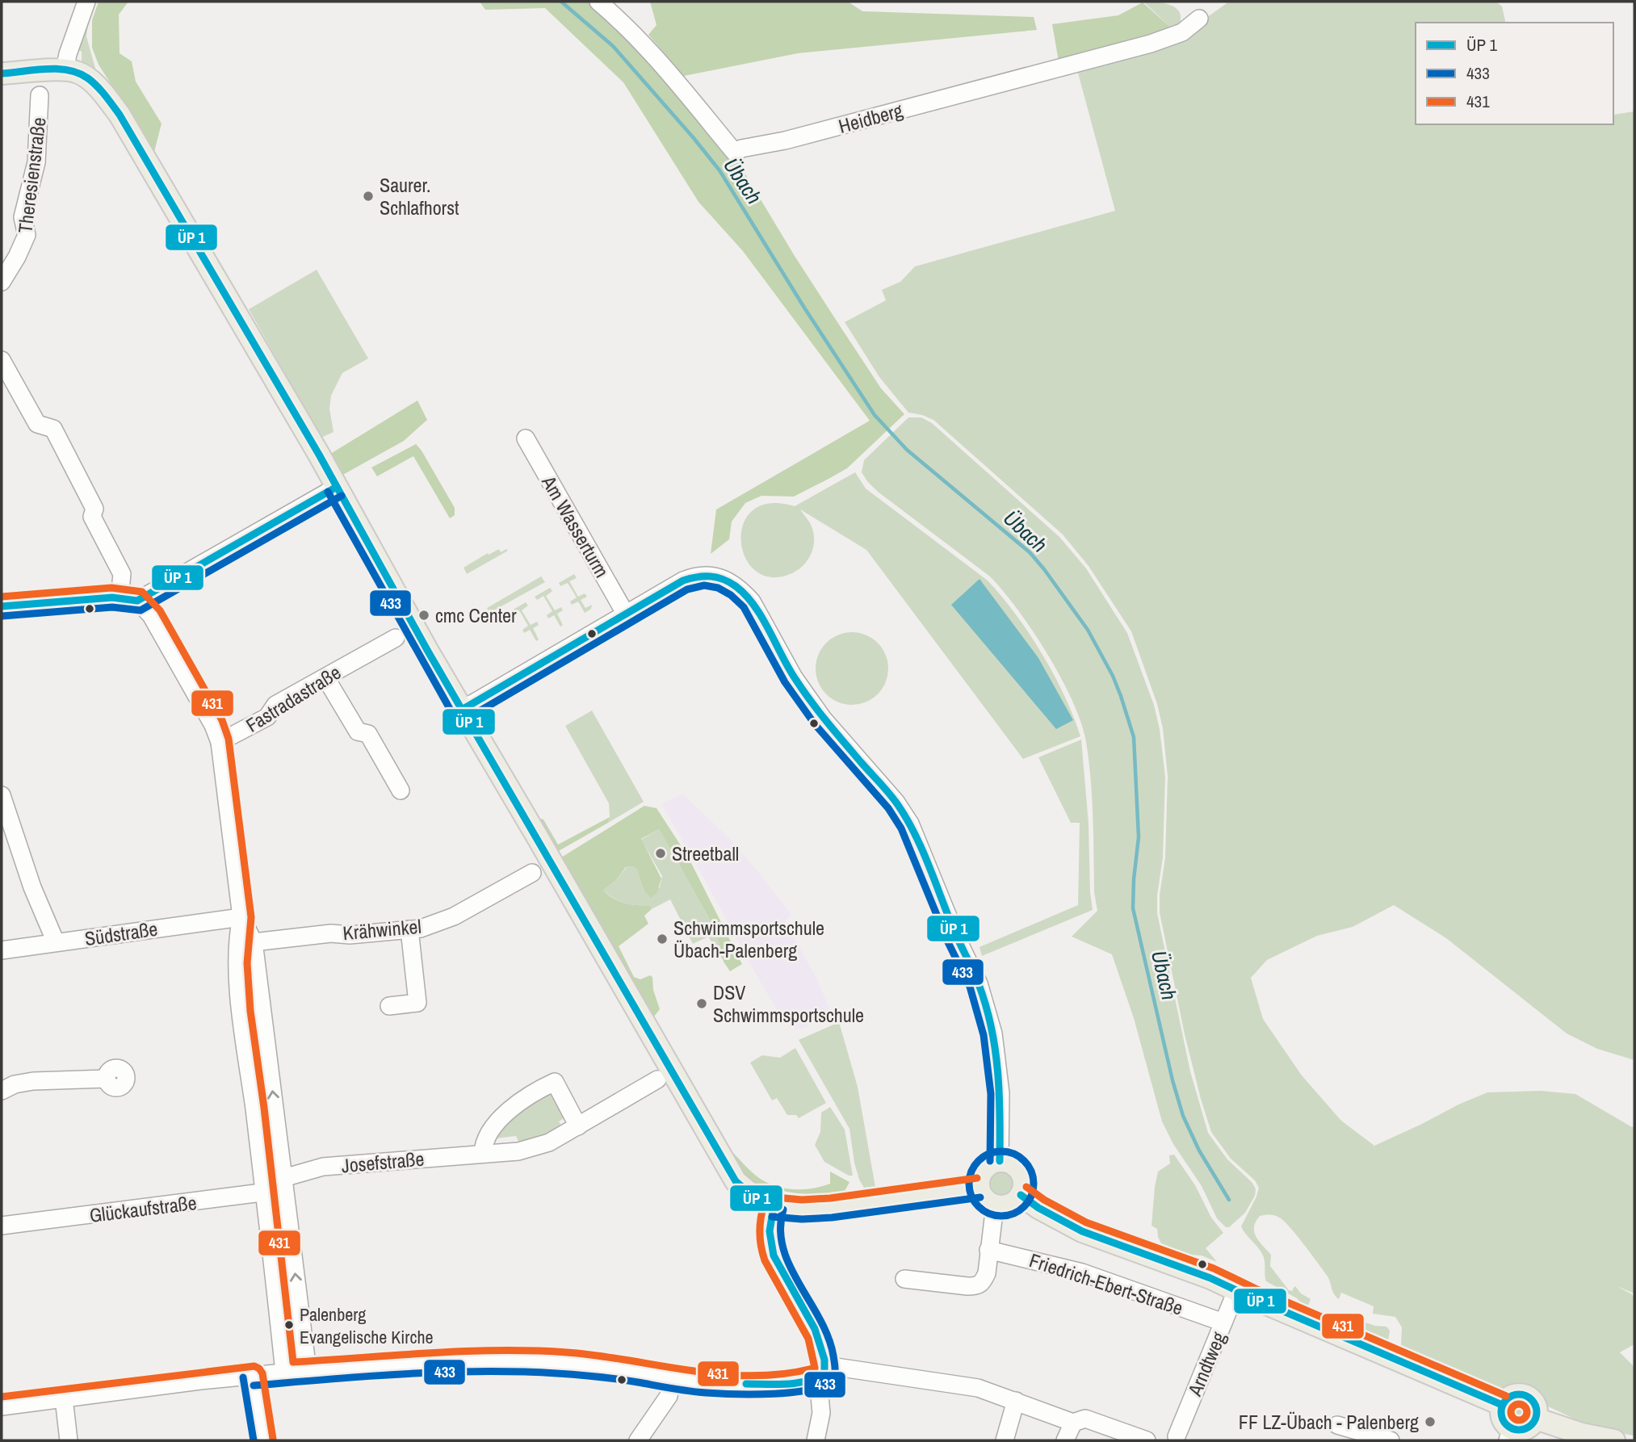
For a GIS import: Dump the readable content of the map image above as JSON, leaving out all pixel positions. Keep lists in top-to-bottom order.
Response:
{
  "streets": {
    "main road": ["Friedrich-Ebert-Straße"],
    "street": [
      "Heidberg",
      "Theresienstraße",
      "Am Wasserturm",
      "Fastradastraße",
      "Krähwinkel",
      "Südstraße",
      "Josefstraße",
      "Glückaufstraße",
      "Arndtweg"
    ]
  },
  "crossings": [
    ["Josefstraße", "Glückaufstraße"],
    ["Friedrich-Ebert-Straße", "Arndtweg"]
  ],
  "water": ["Übach"],
  "places": [
    "Saurer. Schlafhorst",
    "cmc Center",
    "Streetball",
    "Schwimmsportschule Übach-Palenberg",
    "DSV Schwimmsportschule",
    "Palenberg Evangelische Kirche",
    "FF LZ-Übach - Palenberg"
  ],
  "lines": ["transit line 433", "transit line 431"],
  "legend": ["ÜP 1", "433", "431"]
}
